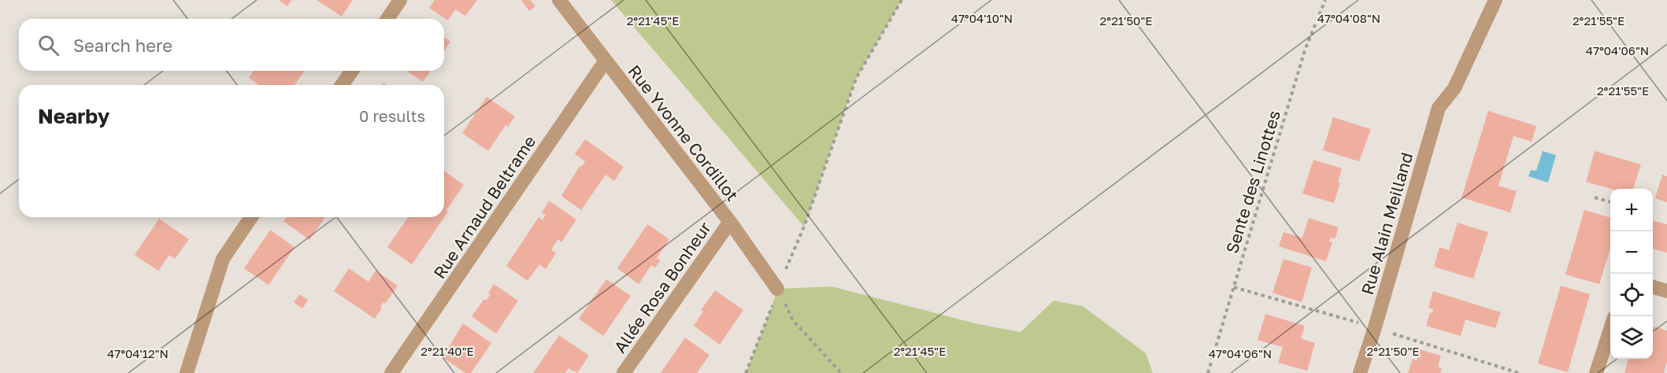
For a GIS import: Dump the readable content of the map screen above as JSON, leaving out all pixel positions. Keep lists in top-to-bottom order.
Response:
{
  "streets": {
    "street": [
      "Rue Yvonne Cordillot",
      "Rue Arnaud Beltrame",
      "Rue Alain Meilland",
      "Allée Rosa Bonheur"
    ],
    "path": ["Sente des Linottes"]
  },
  "crossings": [
    ["Rue Yvonne Cordillot", "Rue Arnaud Beltrame"],
    ["Rue Yvonne Cordillot", "Allée Rosa Bonheur"]
  ],
  "page": {
    "search": "Search here",
    "heading": ["Nearby", "0 results"],
    "map_buttons": ["+", "−"]
  },
  "coordinates": [
    "47°04'10\"N",
    "47°04'08\"N",
    "2°21'45\"E",
    "2°21'50\"E",
    "2°21'55\"E",
    "47°04'06\"N",
    "2°21'40\"E",
    "47°04'12\"N"
  ]
}
